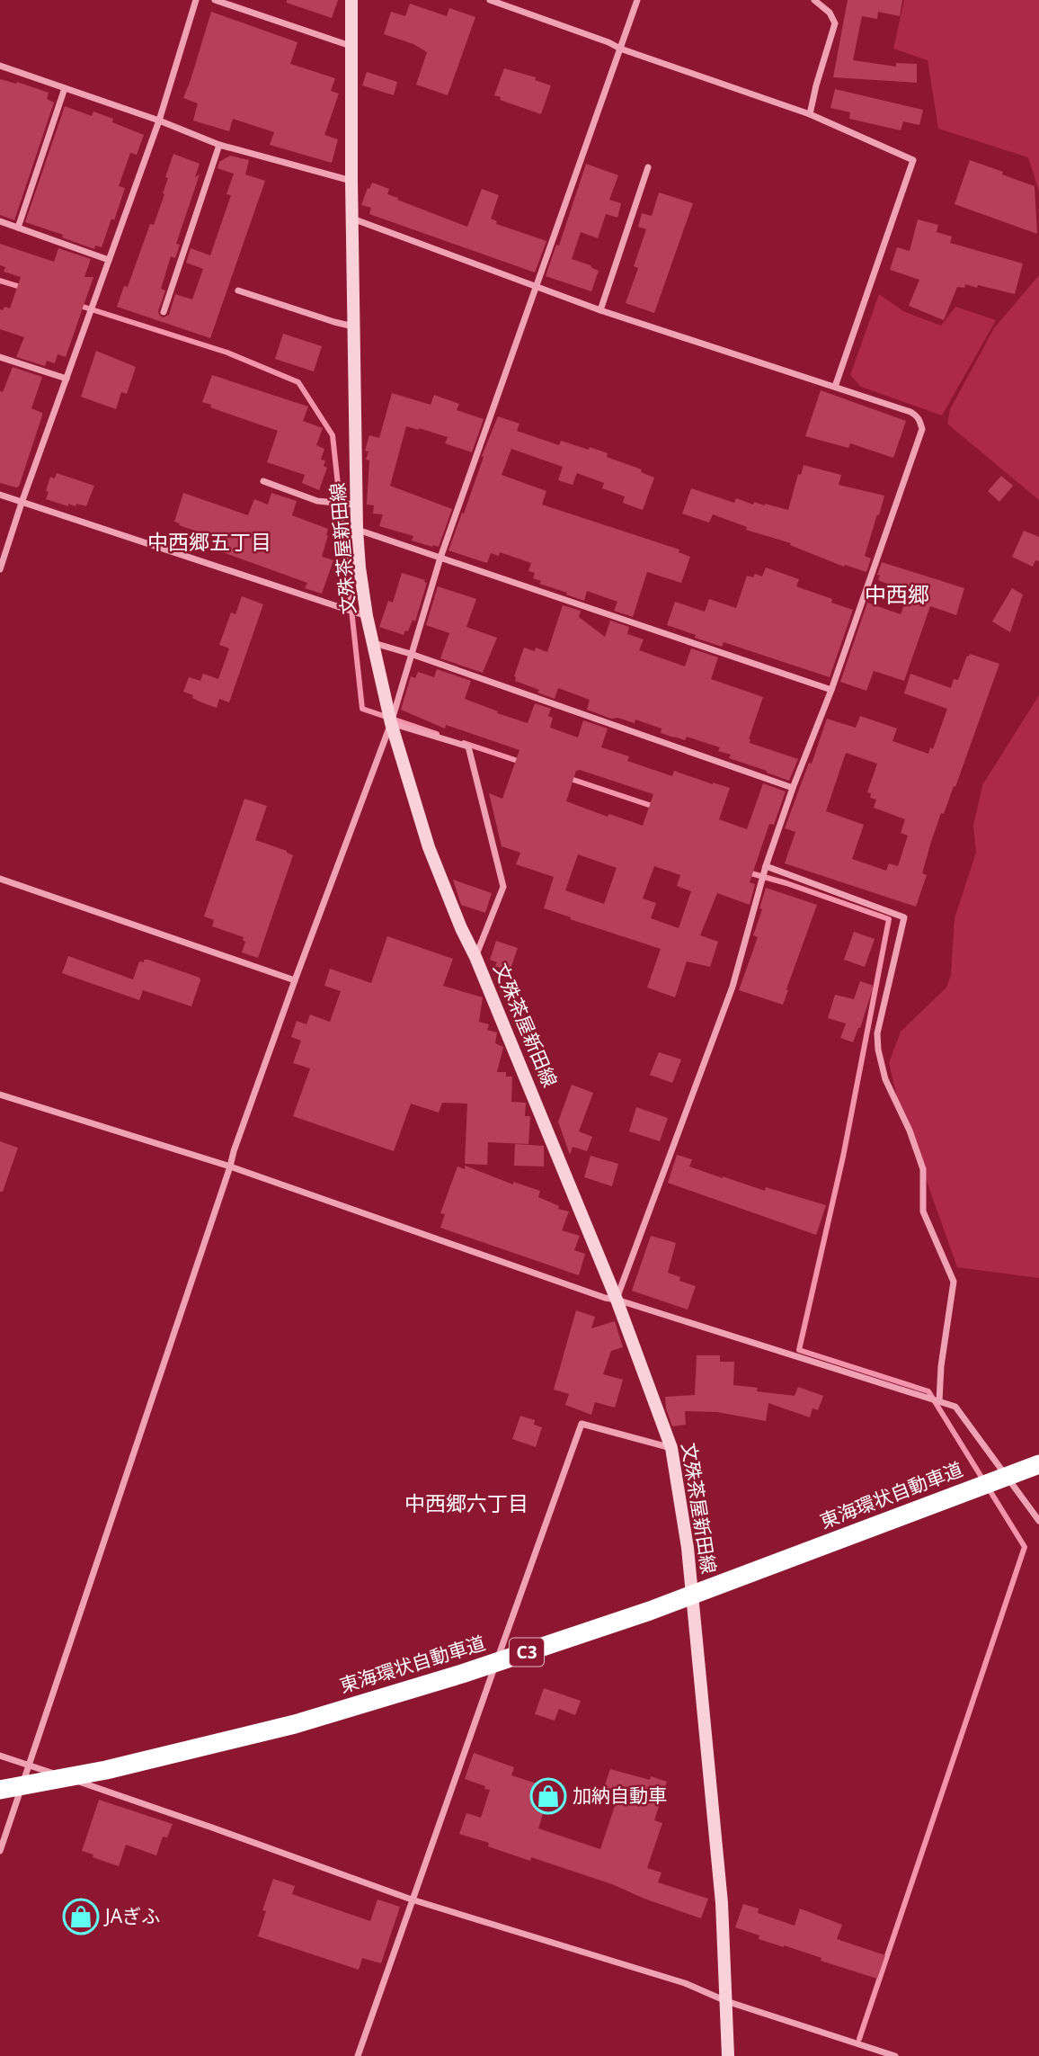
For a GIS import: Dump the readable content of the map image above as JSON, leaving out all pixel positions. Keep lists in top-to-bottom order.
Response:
{
  "streets": {
    "highway": ["東海環状自動車道", "C3"],
    "main road": ["文殊茶屋新田線"]
  },
  "districts": ["中西郷五丁目", "中西郷", "中西郷六丁目"],
  "places": {
    "shop": ["加納自動車", "JAぎふ"]
  }
}
